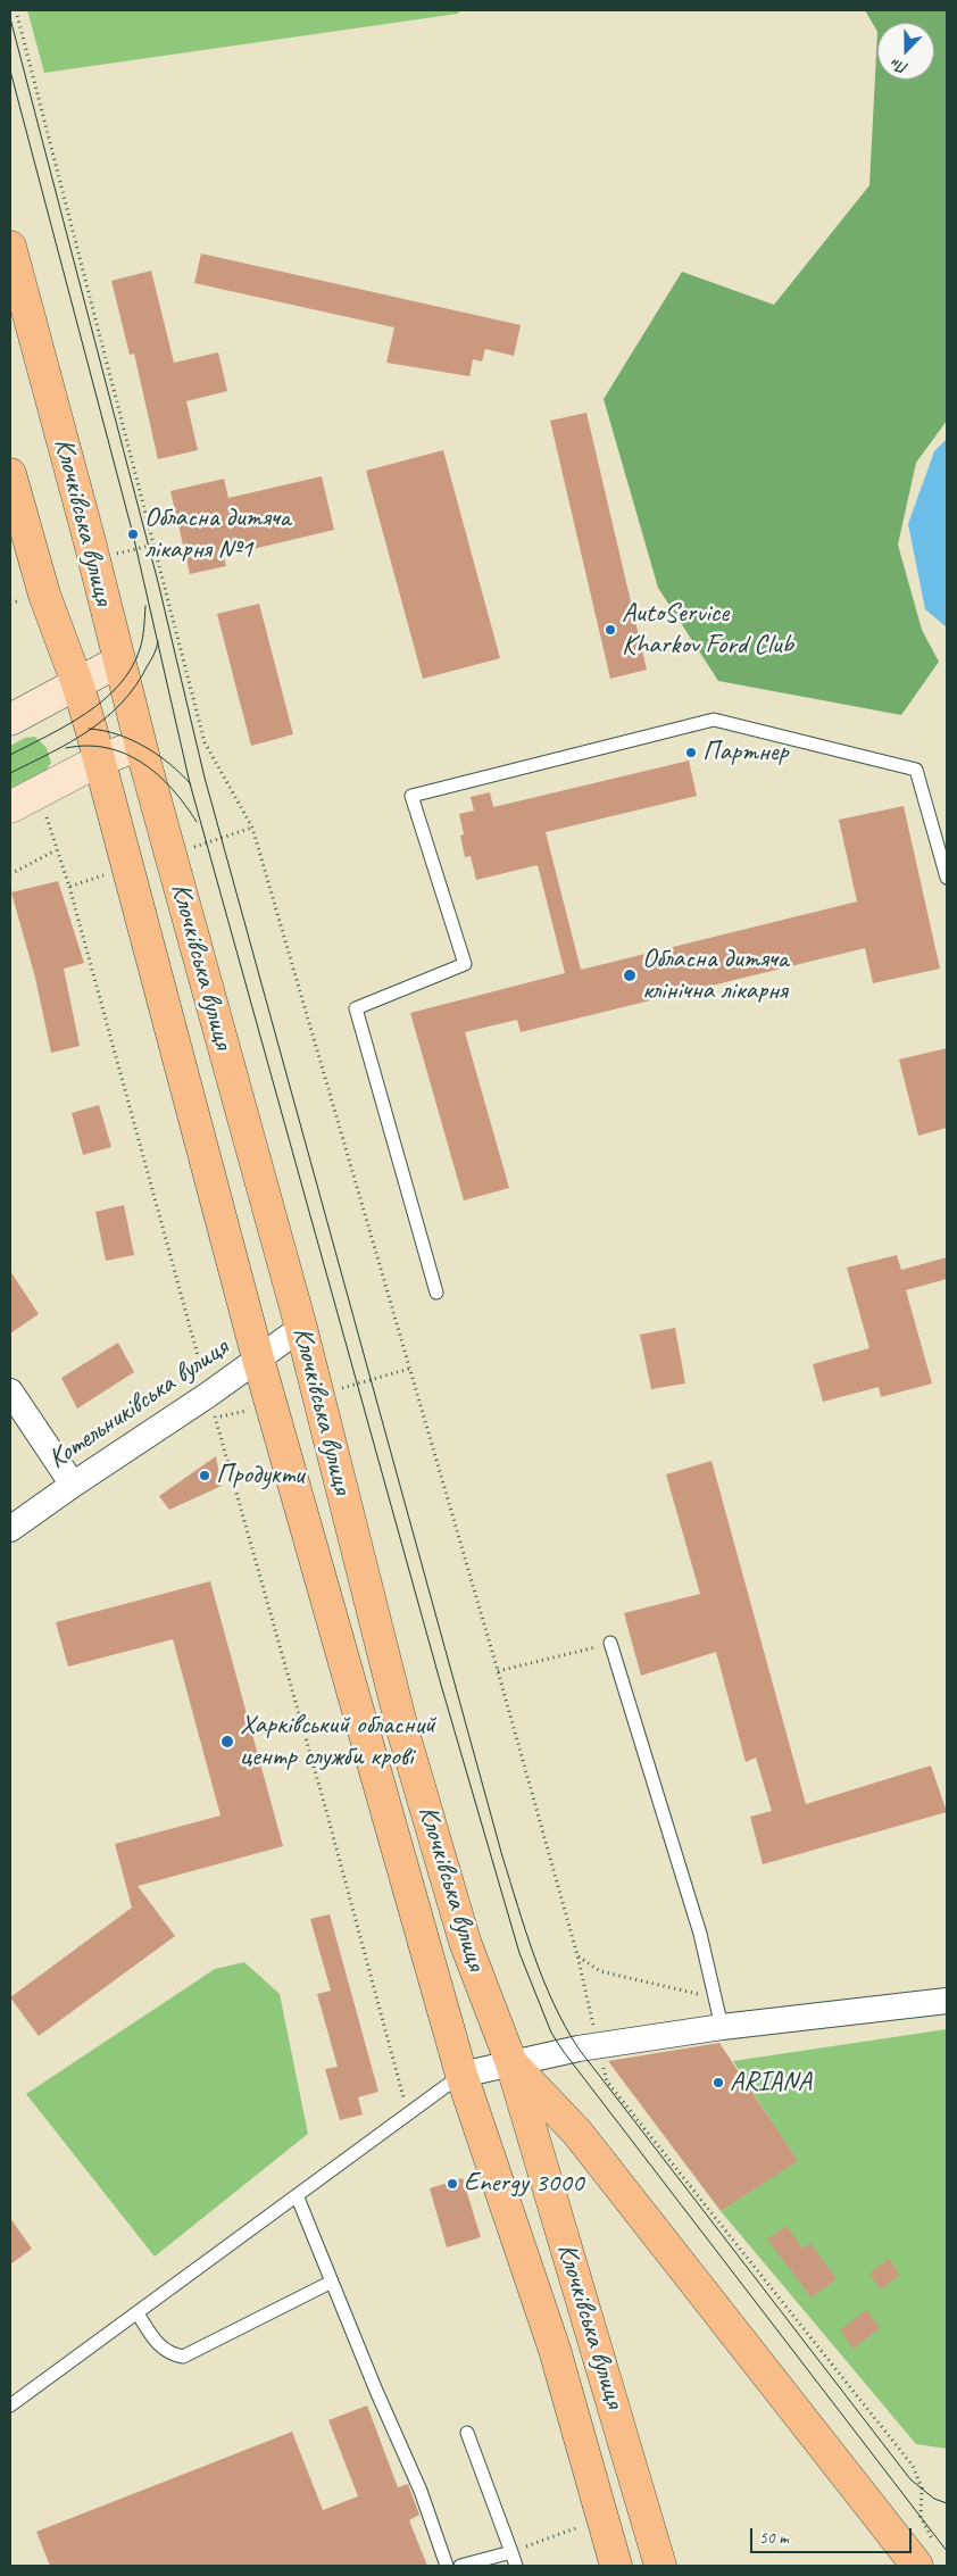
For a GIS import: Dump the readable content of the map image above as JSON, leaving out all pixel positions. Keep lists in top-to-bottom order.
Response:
{
  "streets": {
    "main road": ["Клочківська вулиця"],
    "street": ["Котельниківська вулиця"]
  },
  "crossings": [
    ["Клочківська вулиця", "Котельниківська вулиця"]
  ],
  "places": [
    "Обласна дитяча лікарня №1",
    "AutoService Kharkov Ford Club",
    "Партнер",
    "Обласна дитяча клінічна лікарня",
    "Продукти",
    "Харківський обласний центр служби крові",
    "ARIANA",
    "Energy 3000"
  ],
  "scale_bar": "50 m",
  "north": "bottom"
}
